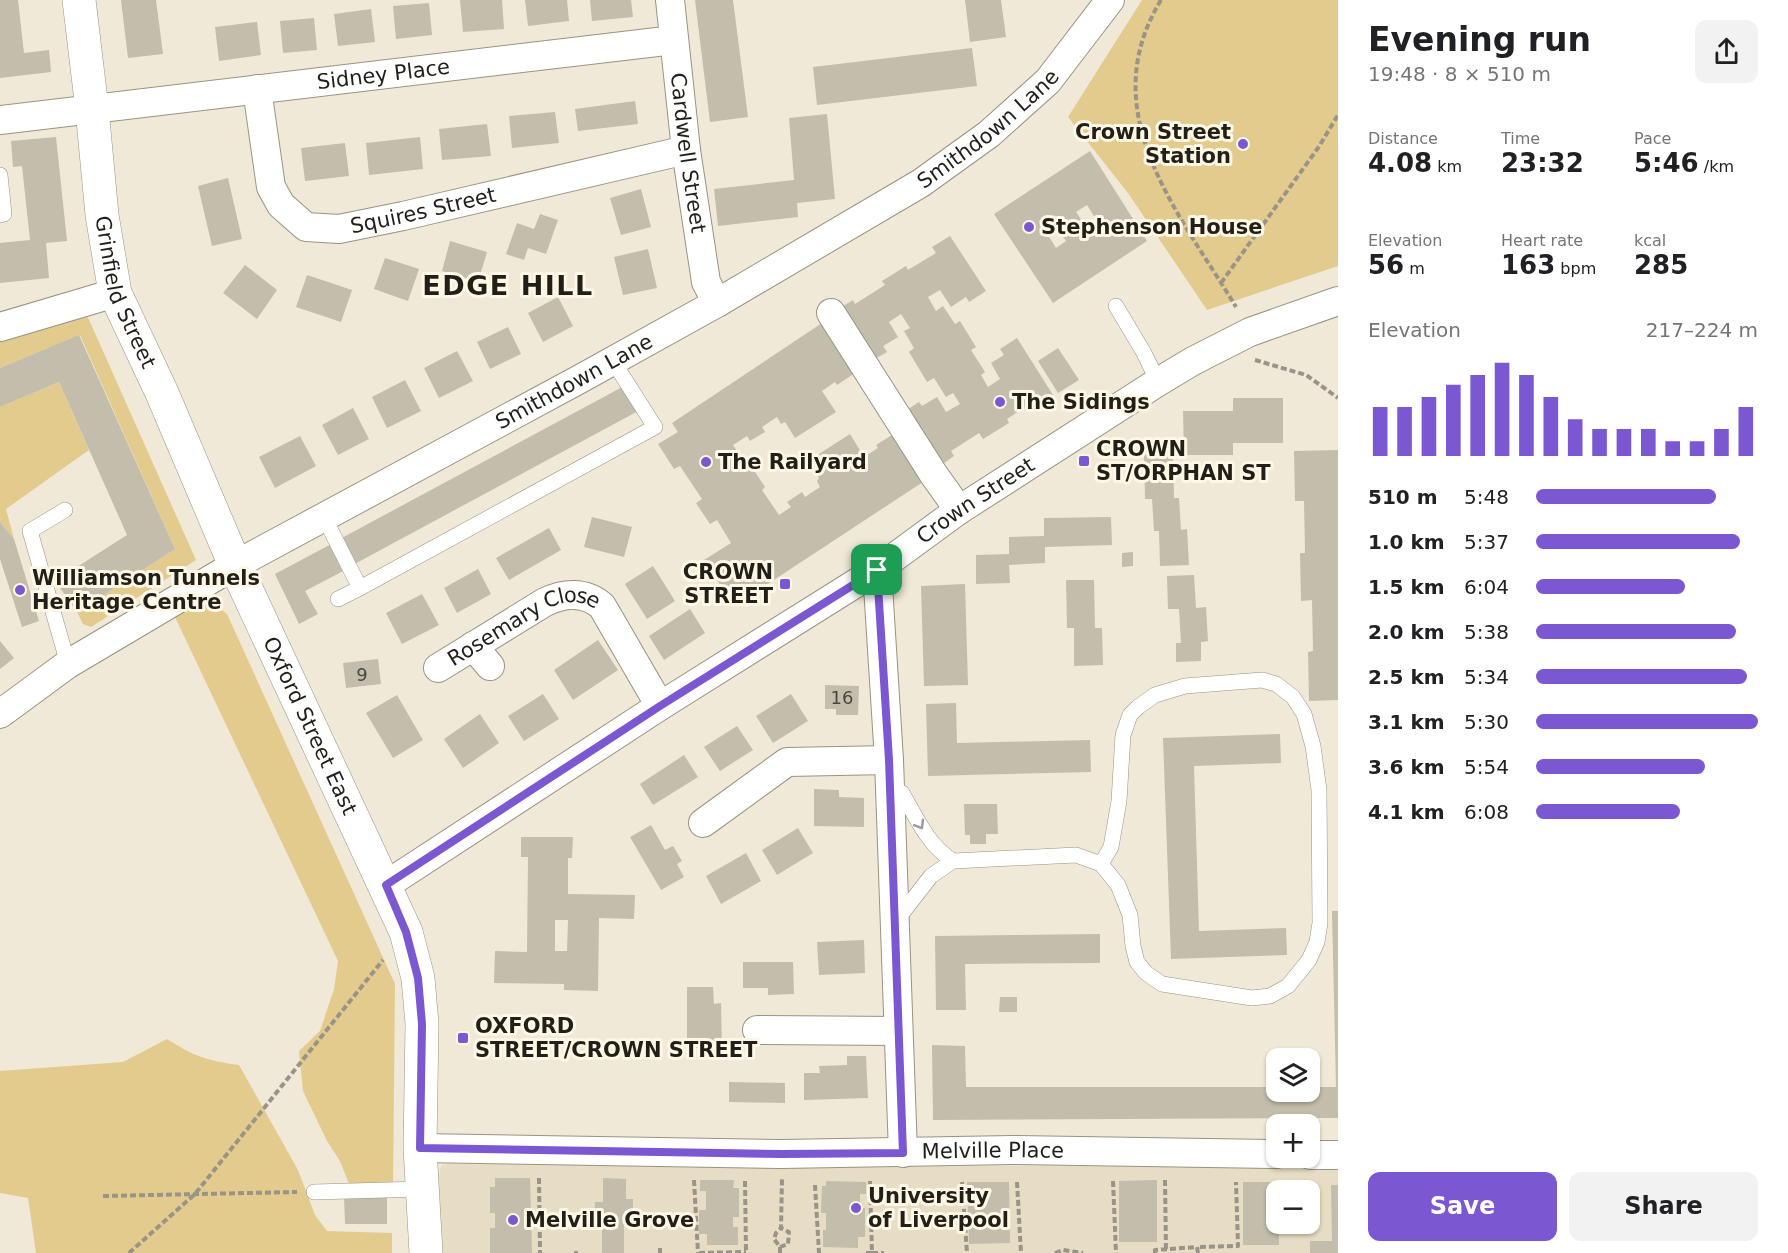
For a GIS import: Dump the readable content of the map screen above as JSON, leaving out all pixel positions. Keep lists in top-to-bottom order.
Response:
{
  "streets": {
    "street": [
      "Sidney Place",
      "Smithdown Lane",
      "Cardwell Street",
      "Squires Street",
      "Grinfield Street",
      "Crown Street",
      "Rosemary Close",
      "Oxford Street East",
      "Melville Place"
    ]
  },
  "crossings": [
    ["Sidney Place", "Cardwell Street"],
    ["Sidney Place", "Squires Street"],
    ["Sidney Place", "Grinfield Street"],
    ["Smithdown Lane", "Cardwell Street"],
    ["Smithdown Lane", "Grinfield Street"],
    ["Smithdown Lane", "Oxford Street East"],
    ["Cardwell Street", "Squires Street"],
    ["Grinfield Street", "Oxford Street East"],
    ["Crown Street", "Rosemary Close"],
    ["Crown Street", "Oxford Street East"],
    ["Oxford Street East", "Melville Place"]
  ],
  "districts": ["EDGE HILL"],
  "places": {
    "other": [
      "Crown Street Station",
      "Stephenson House",
      "The Sidings",
      "The Railyard",
      "Williamson Tunnels Heritage Centre",
      "University of Liverpool",
      "Melville Grove"
    ],
    "transit": ["CROWN ST/ORPHAN ST", "CROWN STREET", "OXFORD STREET/CROWN STREET"]
  },
  "house_numbers": ["9", "16"],
  "page": {
    "heading": ["Evening run", "19:48 · 8 × 510 m"],
    "stats": [
      ["Distance", "4.08 km"],
      ["Time", "23:32"],
      ["Pace", "5:46 /km"],
      ["Elevation", "56 m"],
      ["Heart rate", "163 bpm"],
      ["kcal", "285"]
    ],
    "chart": ["Elevation", "217–224 m"],
    "list": [
      {
        "name": "510 m",
        "note": "5:48"
      },
      {
        "name": "1.0 km",
        "note": "5:37"
      },
      {
        "name": "1.5 km",
        "note": "6:04"
      },
      {
        "name": "2.0 km",
        "note": "5:38"
      },
      {
        "name": "2.5 km",
        "note": "5:34"
      },
      {
        "name": "3.1 km",
        "note": "5:30"
      },
      {
        "name": "3.6 km",
        "note": "5:54"
      },
      {
        "name": "4.1 km",
        "note": "6:08"
      }
    ],
    "map_buttons": ["+", "−"],
    "buttons": ["Save", "Share"]
  }
}
